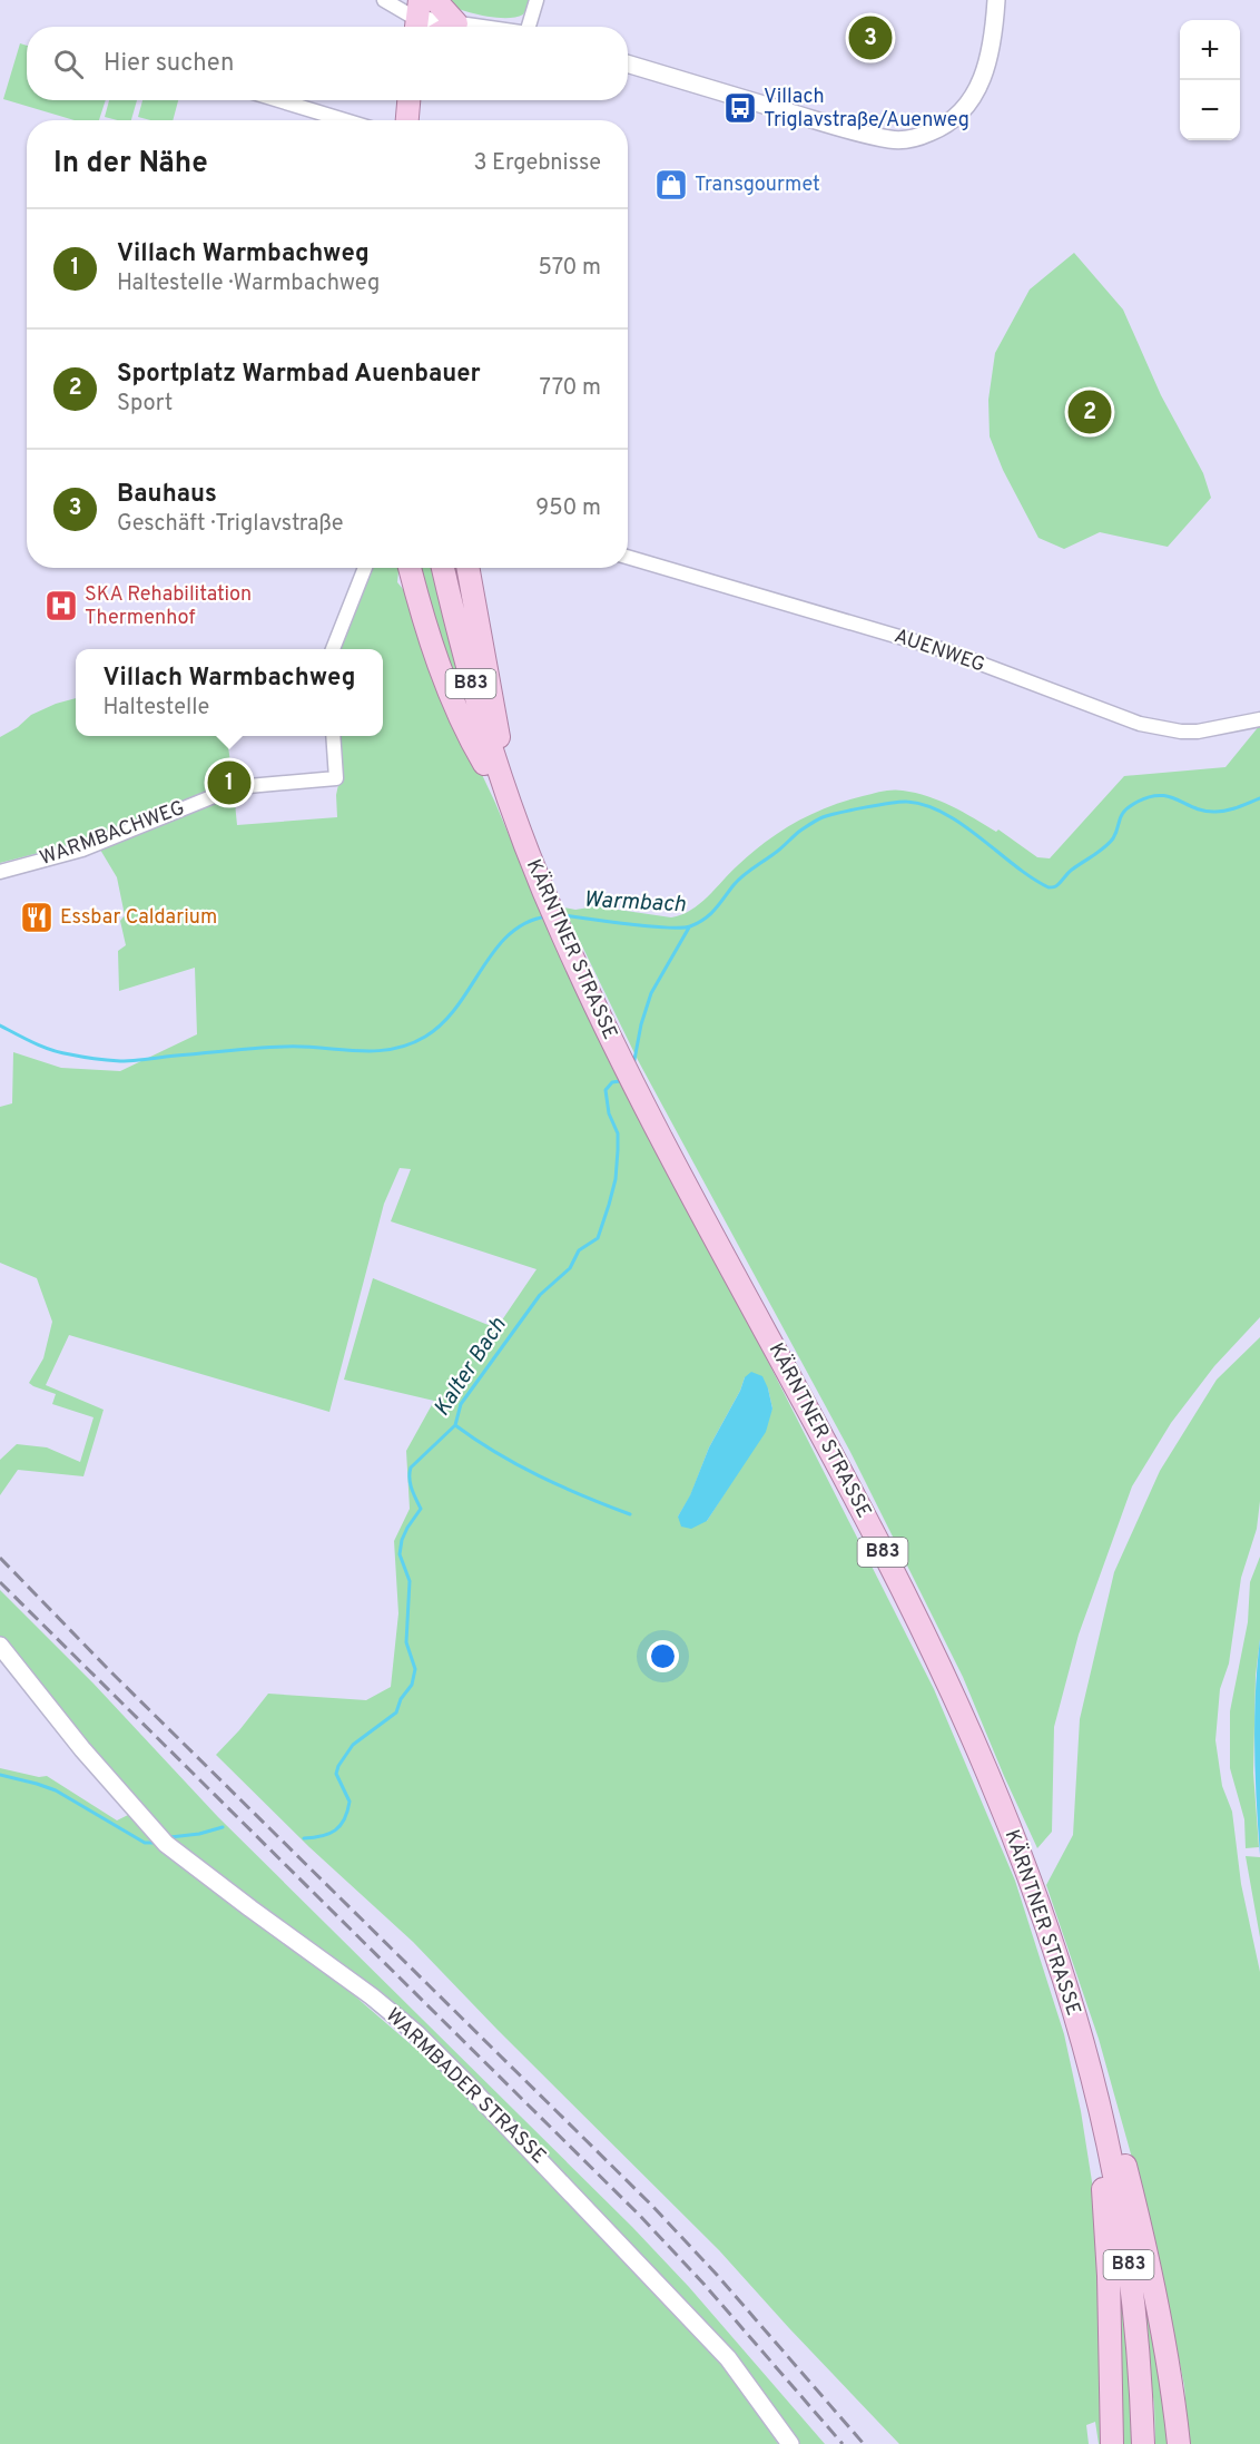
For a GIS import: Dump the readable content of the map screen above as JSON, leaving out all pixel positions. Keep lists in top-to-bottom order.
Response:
{
  "streets": {
    "main road": ["B83", "KÄRNTNER STRASSE"],
    "street": ["AUENWEG", "WARMBACHWEG", "WARMBADER STRASSE"]
  },
  "water": ["Warmbach", "Kalter Bach"],
  "places": {
    "bus stop": ["Villach Triglavstraße/Auenweg"],
    "shop": ["Transgourmet"],
    "hospital": ["SKA Rehabilitation Thermenhof"],
    "restaurant": ["Essbar Caldarium"]
  },
  "page": {
    "pins": ["3", "2", "1"],
    "map_buttons": ["+", "−"],
    "search": "Hier suchen",
    "heading": ["In der Nähe", "3 Ergebnisse"],
    "list": [
      {
        "mark": "1",
        "name": "Villach Warmbachweg",
        "note": "Haltestelle · Warmbachweg",
        "value": "570 m"
      },
      {
        "mark": "2",
        "name": "Sportplatz Warmbad Auenbauer",
        "note": "Sport",
        "value": "770 m"
      },
      {
        "mark": "3",
        "name": "Bauhaus",
        "note": "Geschäft · Triglavstraße",
        "value": "950 m"
      }
    ],
    "popup": ["Villach Warmbachweg", "Haltestelle"]
  }
}
